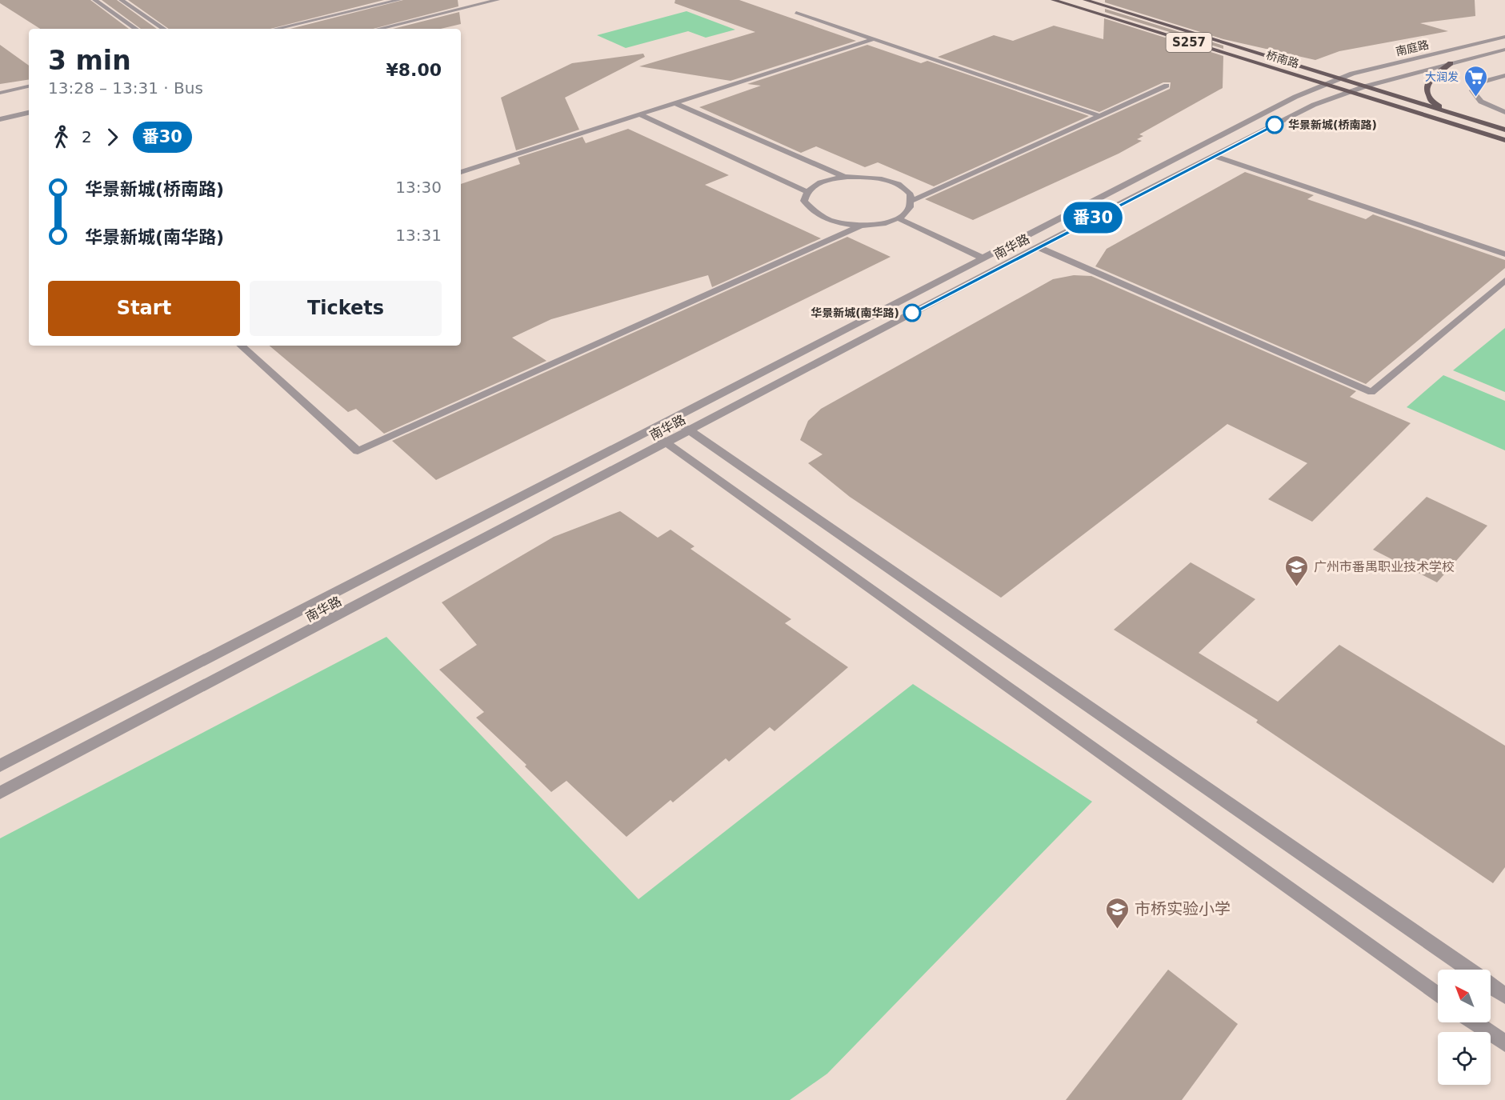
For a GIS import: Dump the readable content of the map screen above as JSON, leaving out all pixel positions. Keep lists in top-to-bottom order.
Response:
{
  "streets": {
    "main road": ["S257", "桥南路"],
    "street": ["南庭路", "南华路"]
  },
  "crossings": [
    ["南庭路", "桥南路"],
    ["南庭路", "南华路"],
    ["桥南路", "南华路"]
  ],
  "places": {
    "supermarket": ["大润发"],
    "other": ["华景新城(桥南路)", "华景新城(南华路)"],
    "school or university": ["广州市番禺职业技术学校", "市桥实验小学"]
  },
  "lines": ["bus line 番30"],
  "north": "top left",
  "page": {
    "on_map": "番30",
    "heading": ["3 min", "13:28 – 13:31 · Bus", "¥8.00"],
    "legs": ["2", "番30"],
    "list": [
      {
        "name": "华景新城(桥南路)",
        "value": "13:30"
      },
      {
        "name": "华景新城(南华路)",
        "value": "13:31"
      }
    ],
    "buttons": ["Start", "Tickets"]
  }
}
